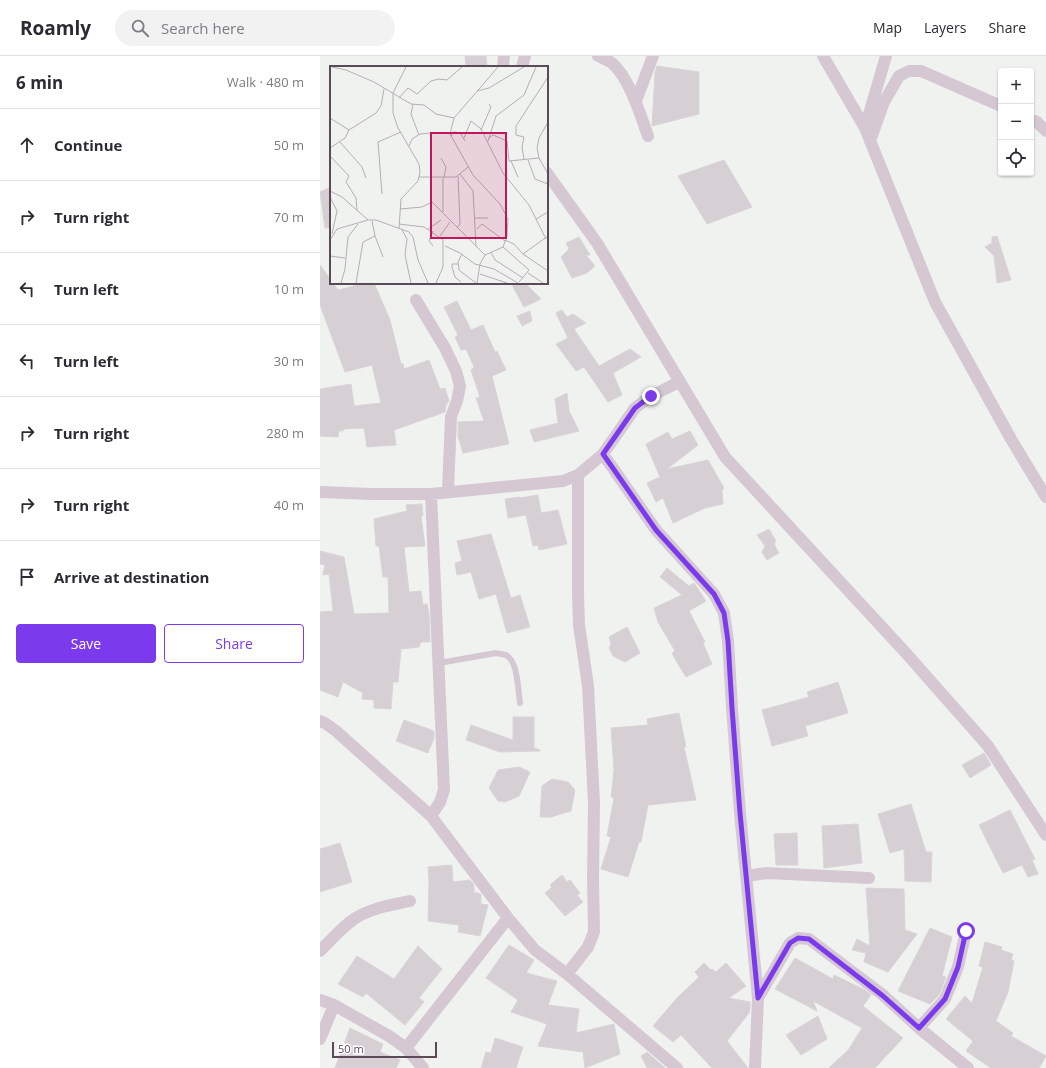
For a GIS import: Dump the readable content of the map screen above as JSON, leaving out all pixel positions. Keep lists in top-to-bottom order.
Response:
{
  "scale_bar": "50 m",
  "page": {
    "header": "Roamly",
    "search": "Search here",
    "nav": ["Map", "Layers", "Share"],
    "heading": ["6 min", "Walk · 480 m"],
    "map_buttons": ["+", "−"],
    "list": [
      ["Continue", "50 m"],
      ["Turn right", "70 m"],
      ["Turn left", "10 m"],
      ["Turn left", "30 m"],
      ["Turn right", "280 m"],
      ["Turn right", "40 m"],
      "Arrive at destination"
    ],
    "buttons": ["Save", "Share"],
    "scale": "50 m"
  }
}
